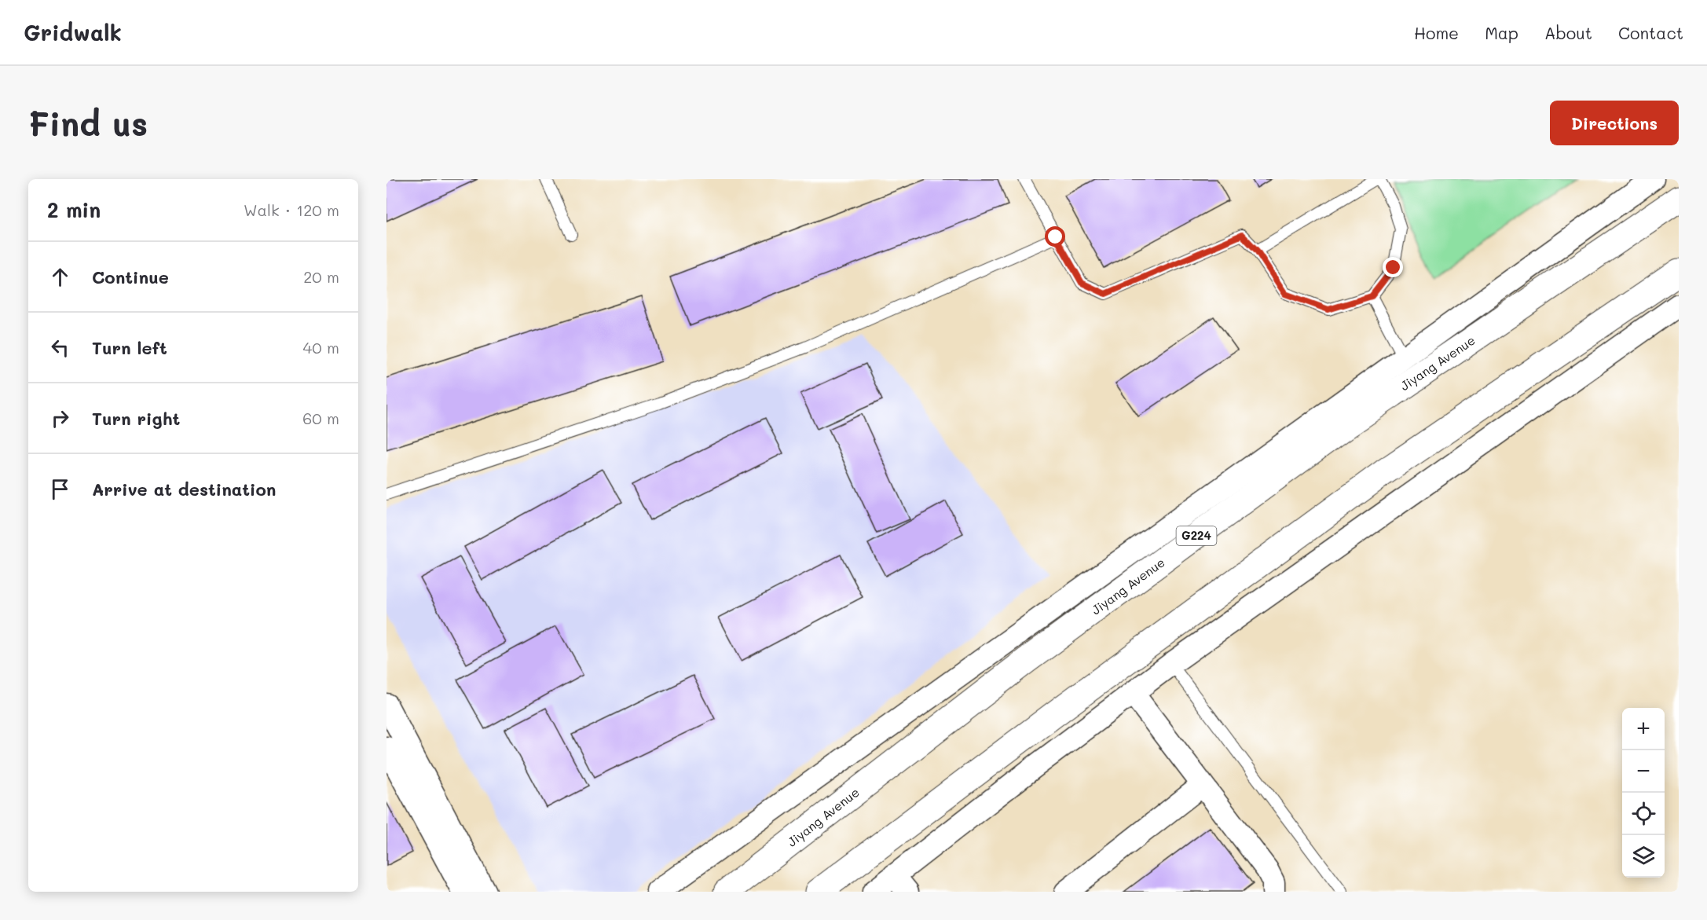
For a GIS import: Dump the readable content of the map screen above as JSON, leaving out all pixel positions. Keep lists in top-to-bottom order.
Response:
{
  "streets": {
    "highway": ["Jiyang Avenue", "G224"]
  },
  "page": {
    "header": "Gridwalk",
    "nav": [
      "Home",
      "Map",
      "About",
      "Contact"
    ],
    "buttons": "Directions",
    "title": "Find us",
    "heading": ["2 min", "Walk · 120 m"],
    "list": [
      ["Continue", "20 m"],
      ["Turn left", "40 m"],
      ["Turn right", "60 m"],
      "Arrive at destination"
    ],
    "map_buttons": ["+", "−"]
  }
}
